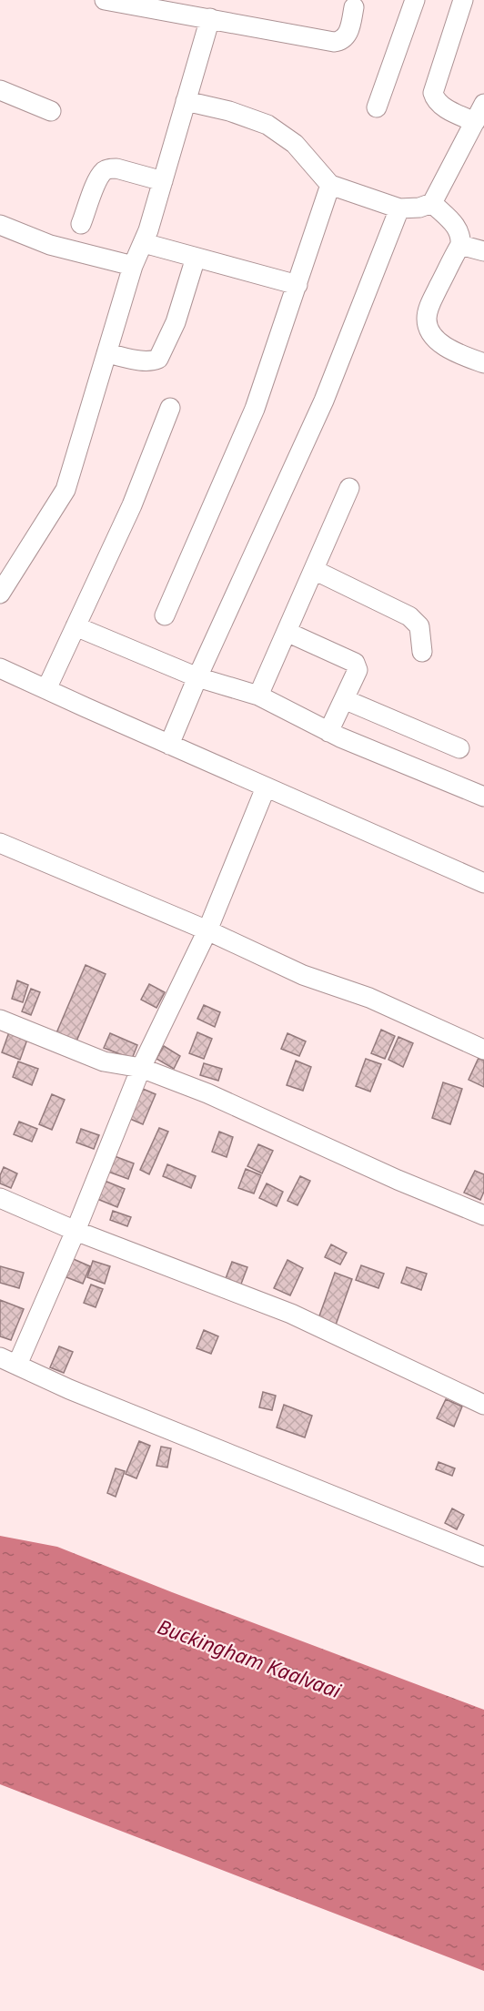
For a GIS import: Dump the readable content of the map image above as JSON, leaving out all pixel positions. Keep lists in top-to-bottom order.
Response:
{
  "water": ["Buckingham Kaalvaai"]
}
